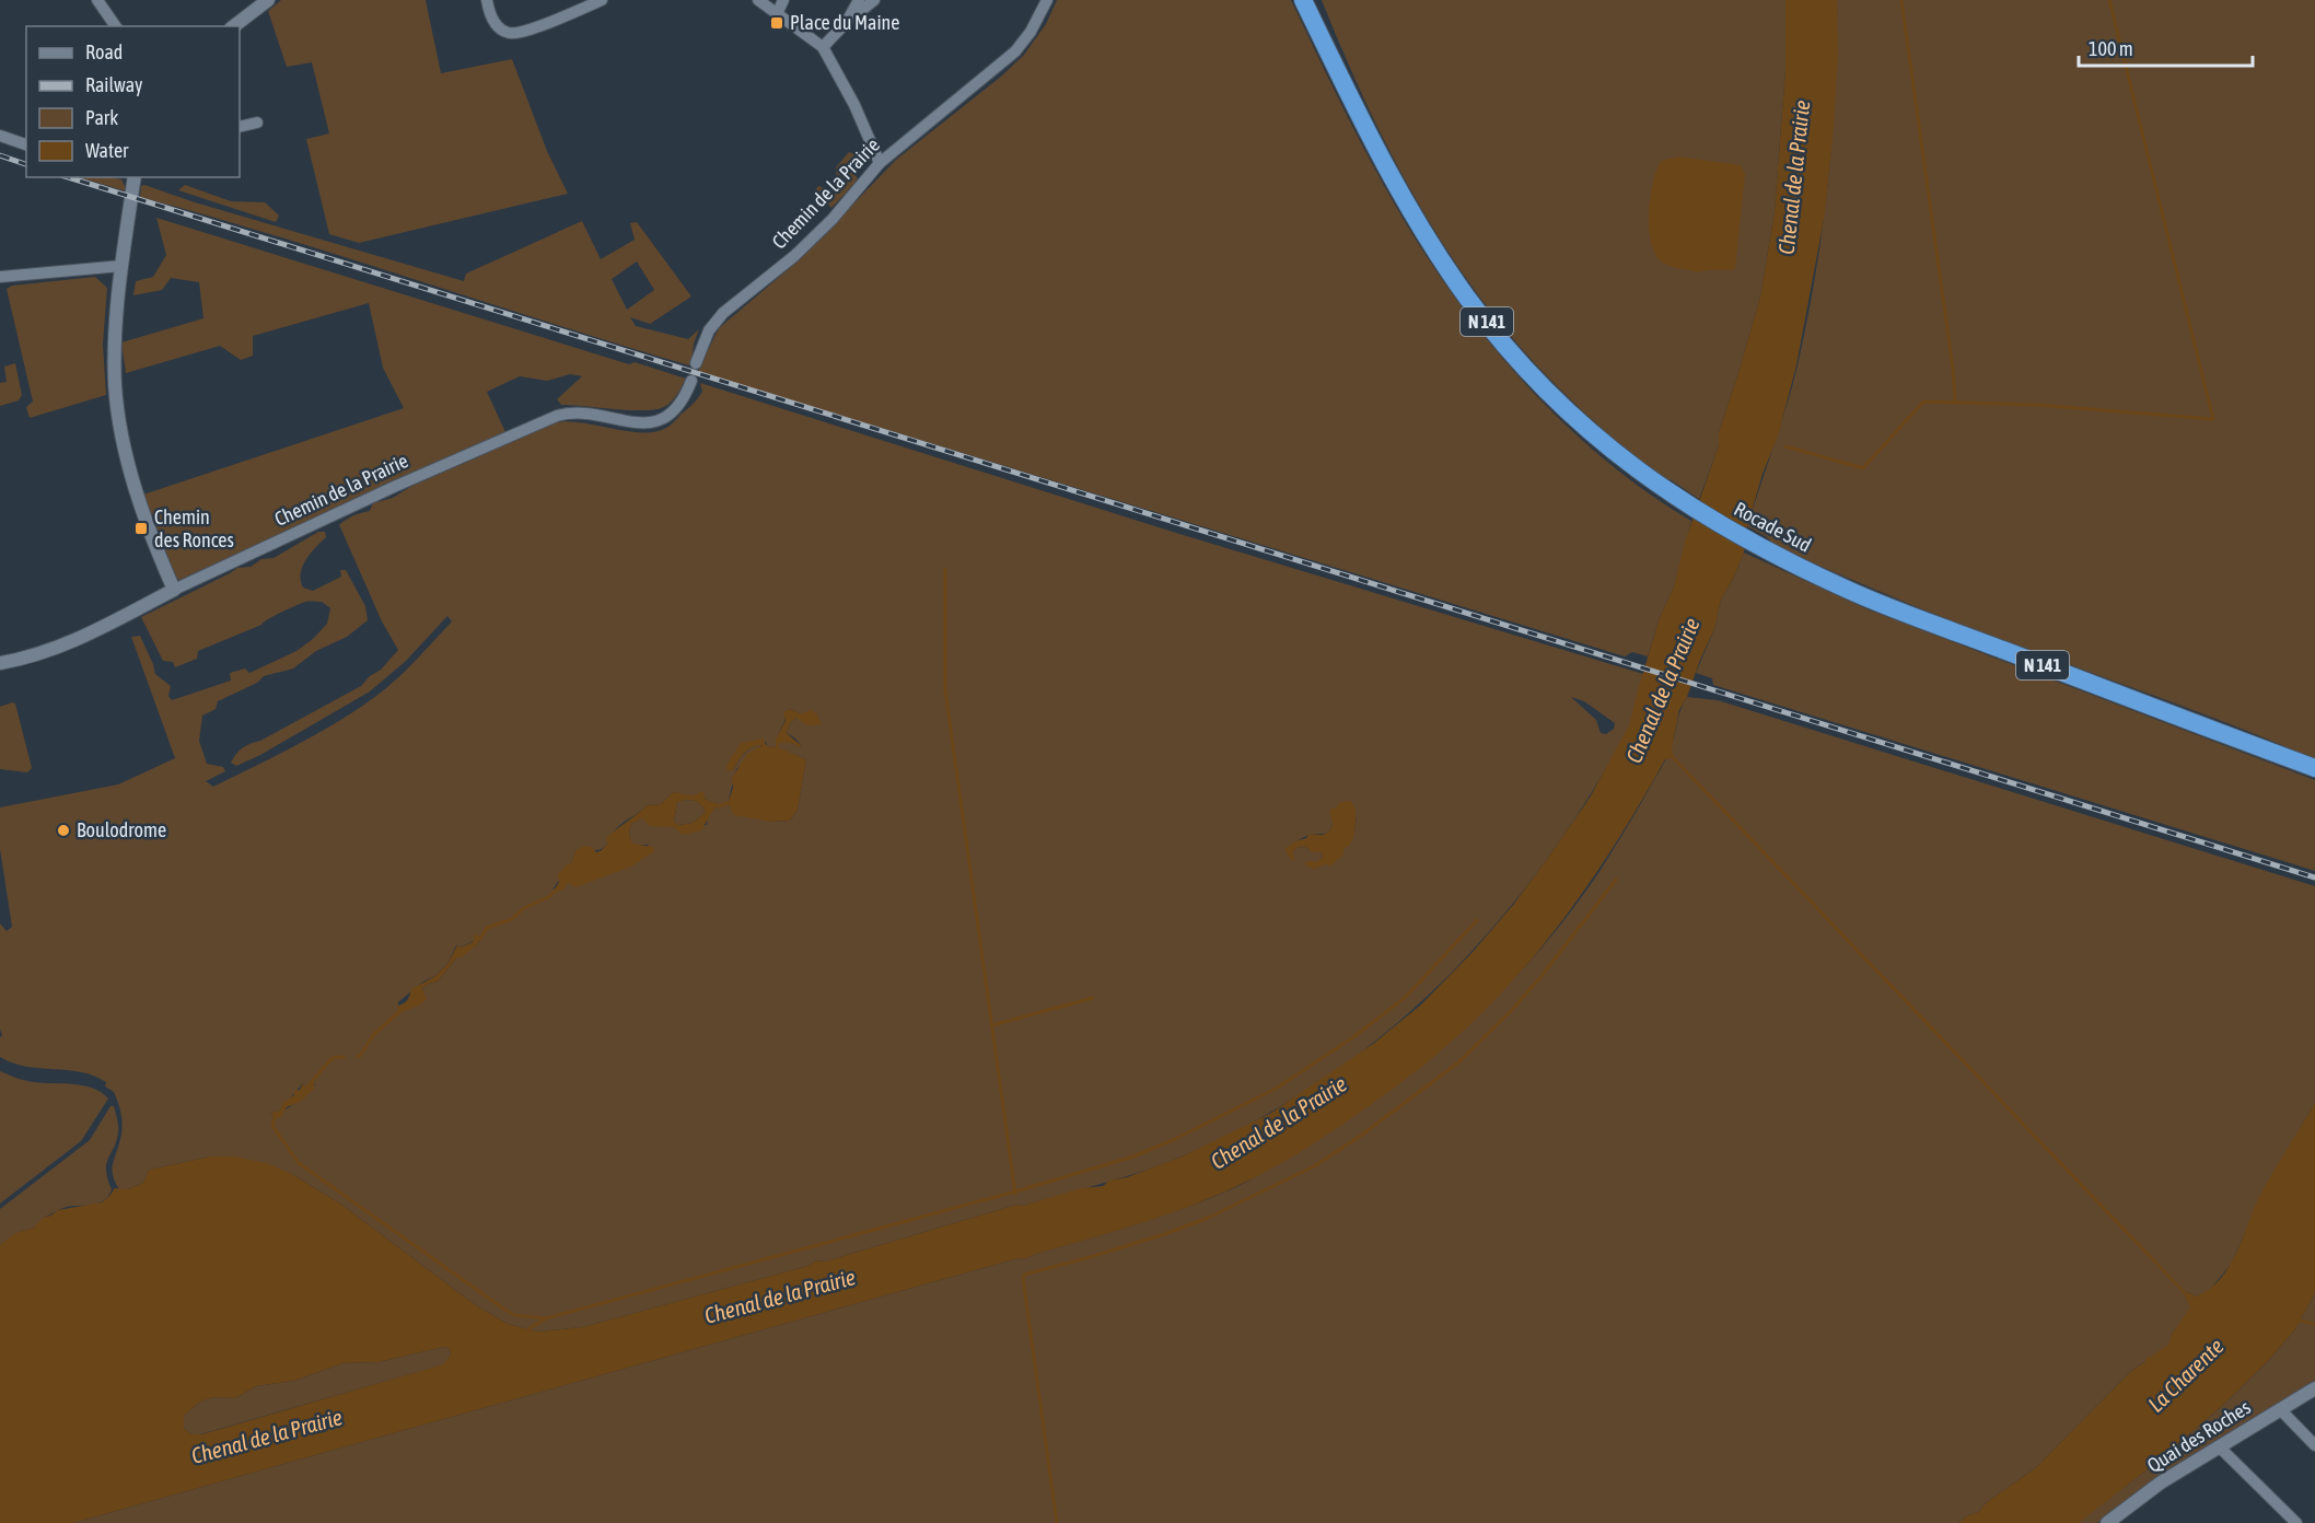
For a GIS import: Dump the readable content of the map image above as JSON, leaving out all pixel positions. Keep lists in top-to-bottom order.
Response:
{
  "streets": {
    "highway": ["N 141", "Rocade Sud"],
    "street": ["Chemin de la Prairie", "Quai des Roches"]
  },
  "water": ["Chenal de la Prairie", "La Charente"],
  "places": {
    "transit": ["Place du Maine", "Chemin des Ronces"],
    "other": ["Boulodrome"]
  },
  "legend": [
    "Road",
    "Railway",
    "Park",
    "Water"
  ],
  "scale_bar": "100 m"
}
